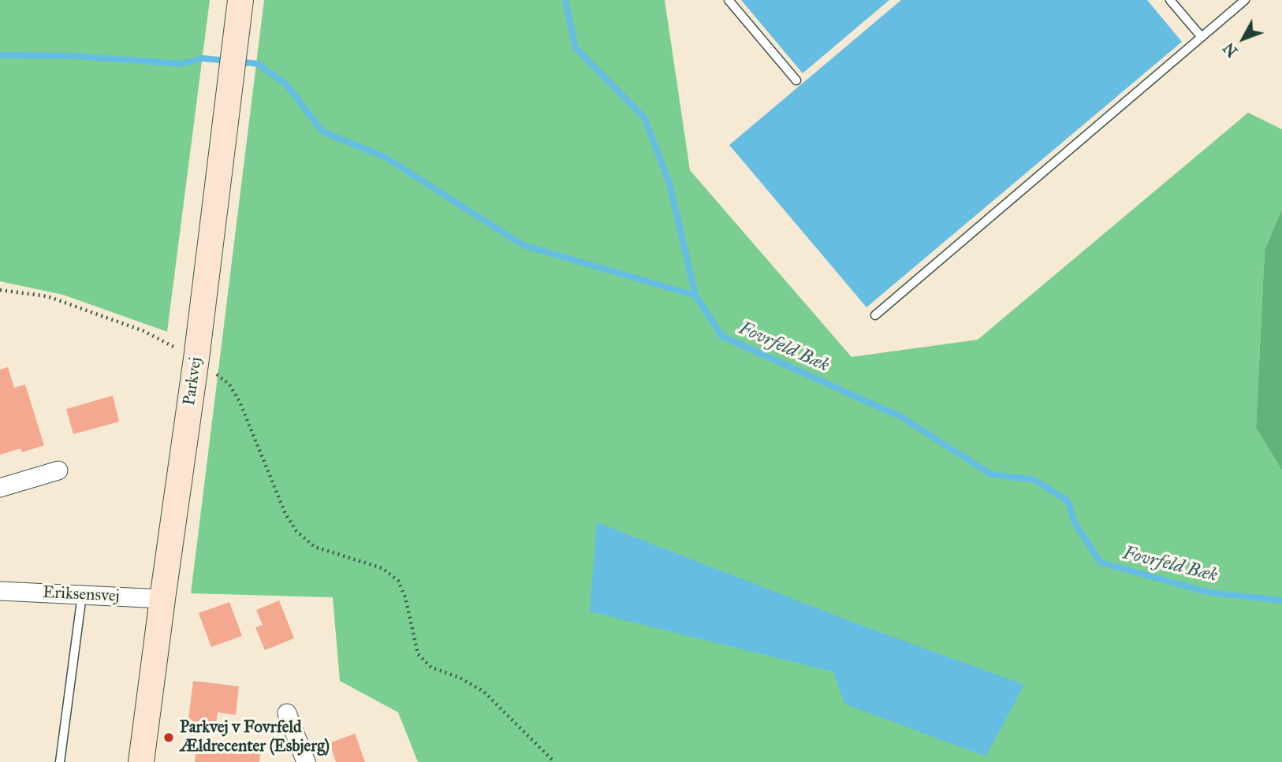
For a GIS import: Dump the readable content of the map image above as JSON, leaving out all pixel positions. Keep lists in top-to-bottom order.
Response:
{
  "streets": {
    "street": ["Parkvej", "Eriksensvej"]
  },
  "crossings": [
    ["Parkvej", "Eriksensvej"]
  ],
  "water": ["Fovrfeld Bæk"],
  "places": ["Parkvej v Fovrfeld Ældrecenter (Esbjerg)"],
  "north": "bottom left"
}
